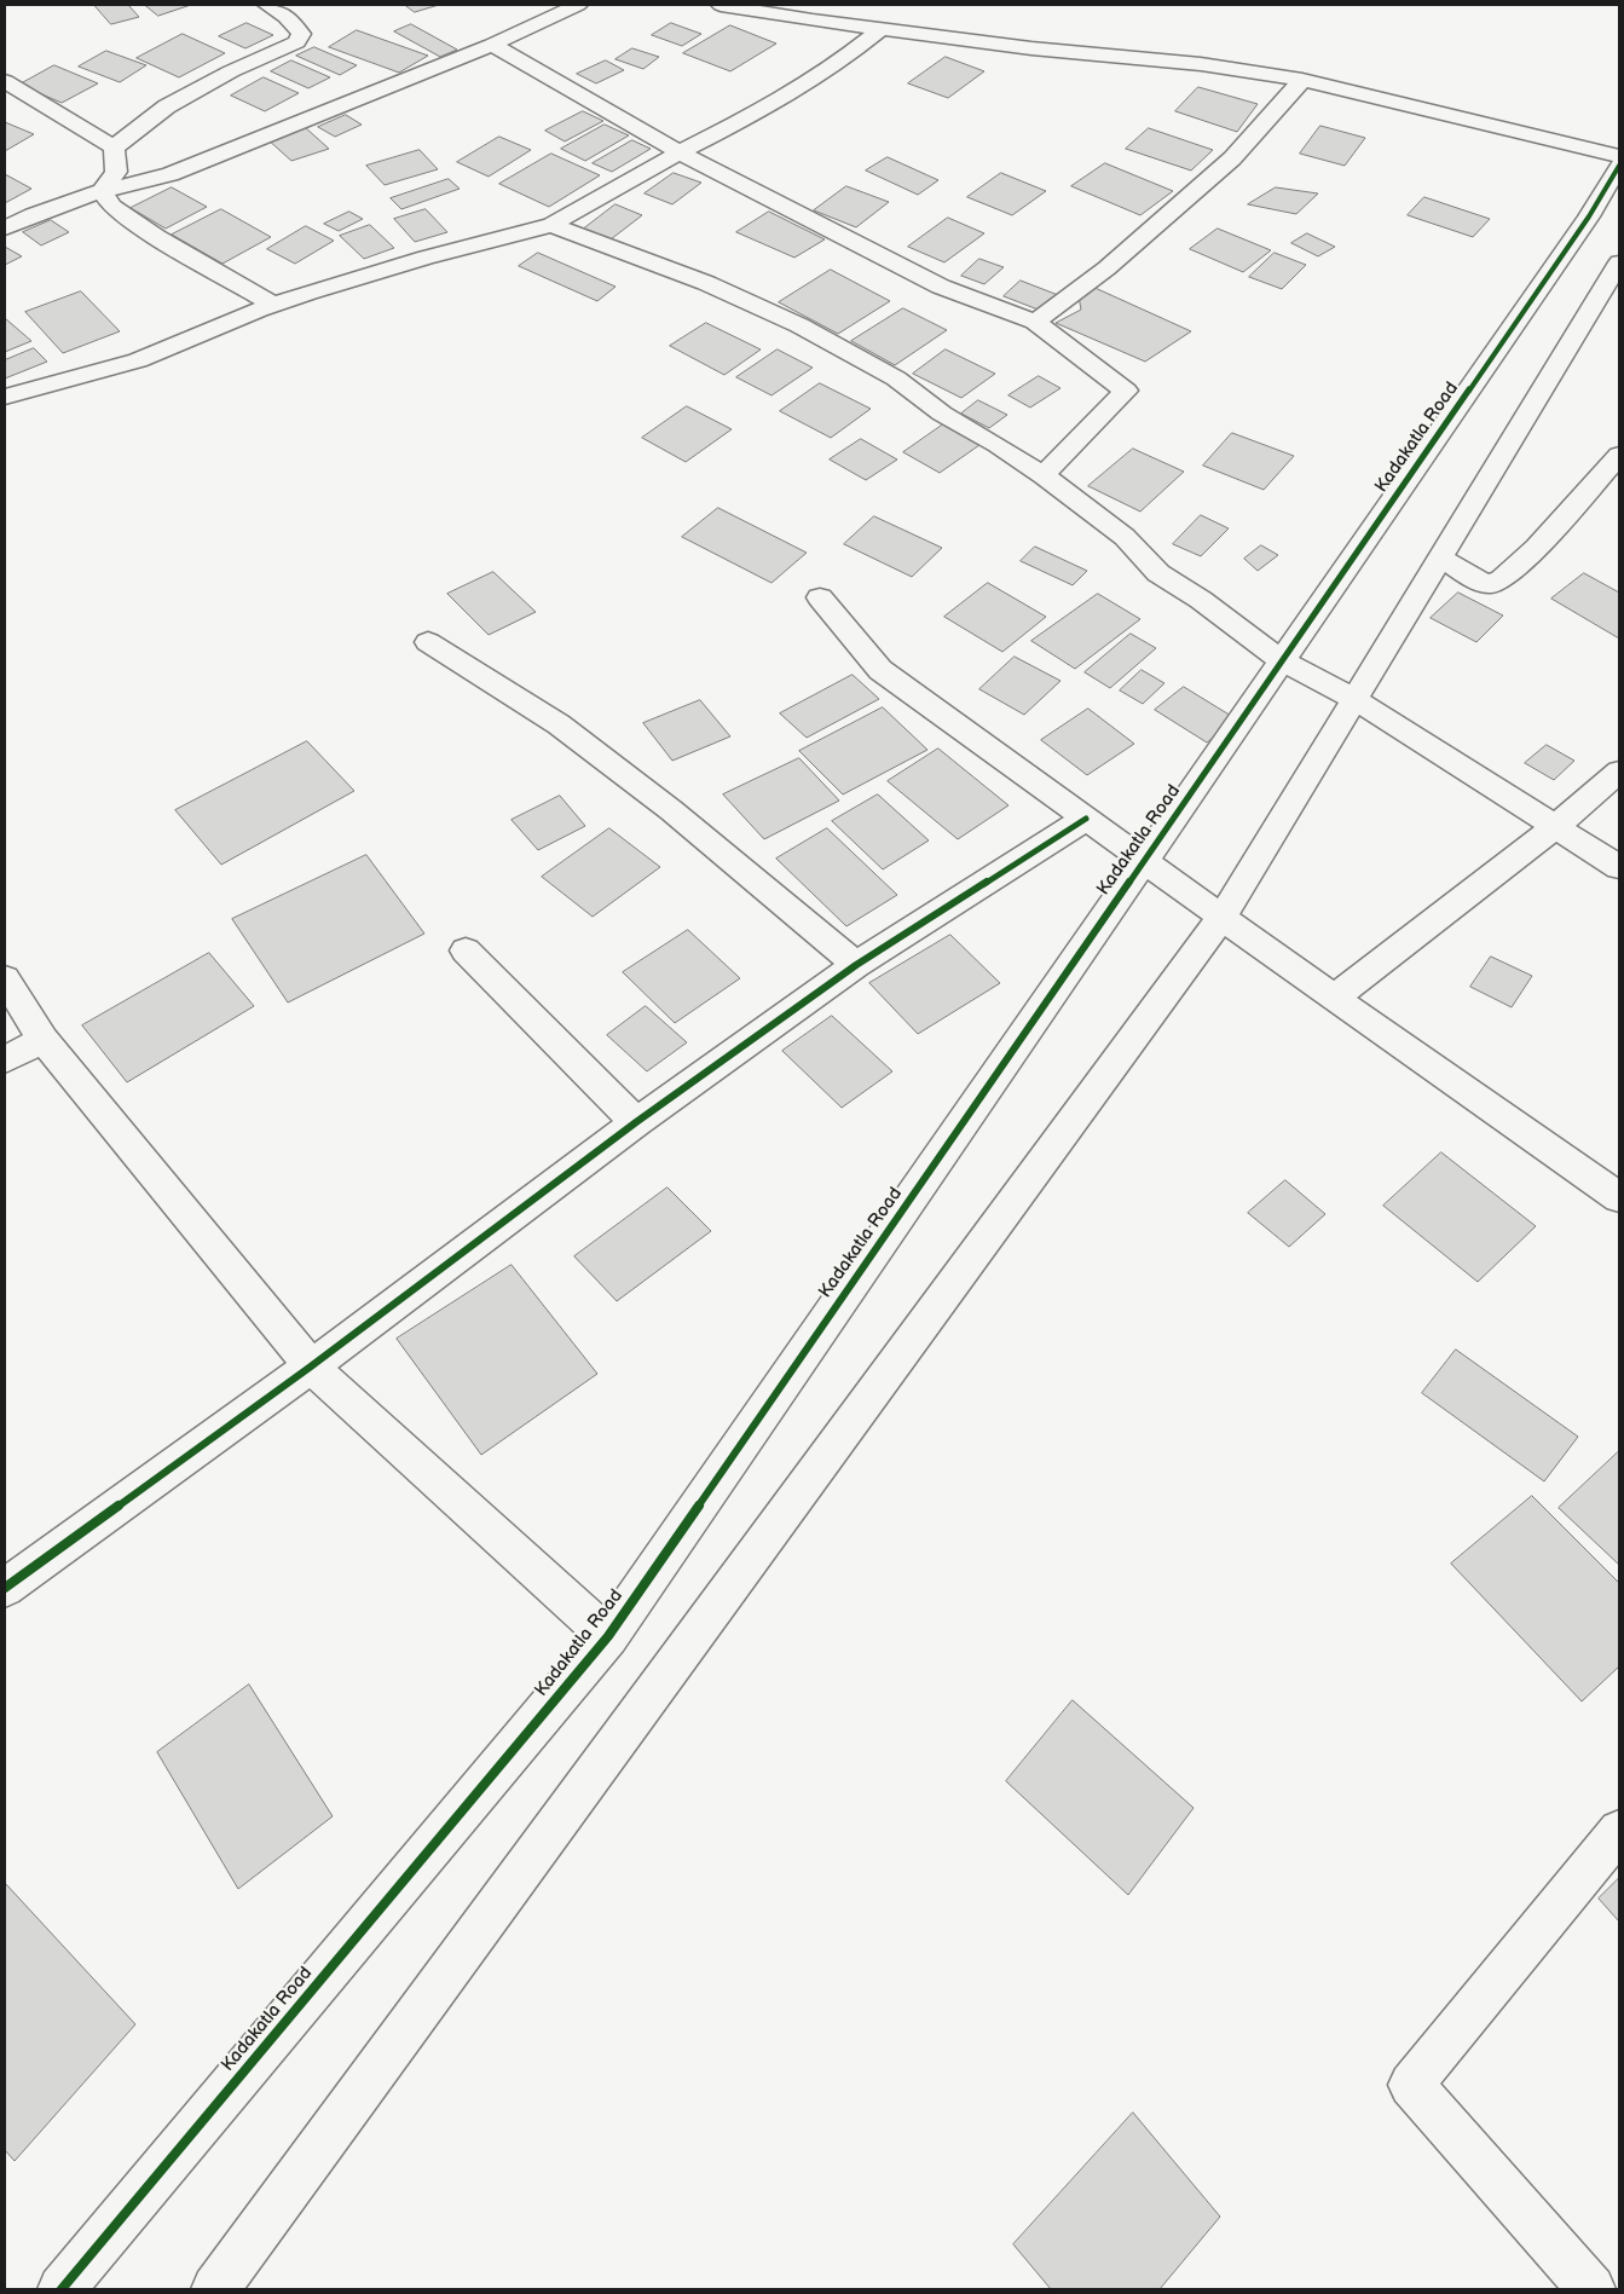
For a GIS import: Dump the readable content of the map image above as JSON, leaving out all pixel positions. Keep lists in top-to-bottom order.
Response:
{
  "streets": {
    "street": ["Kadakatla Road"]
  }
}
